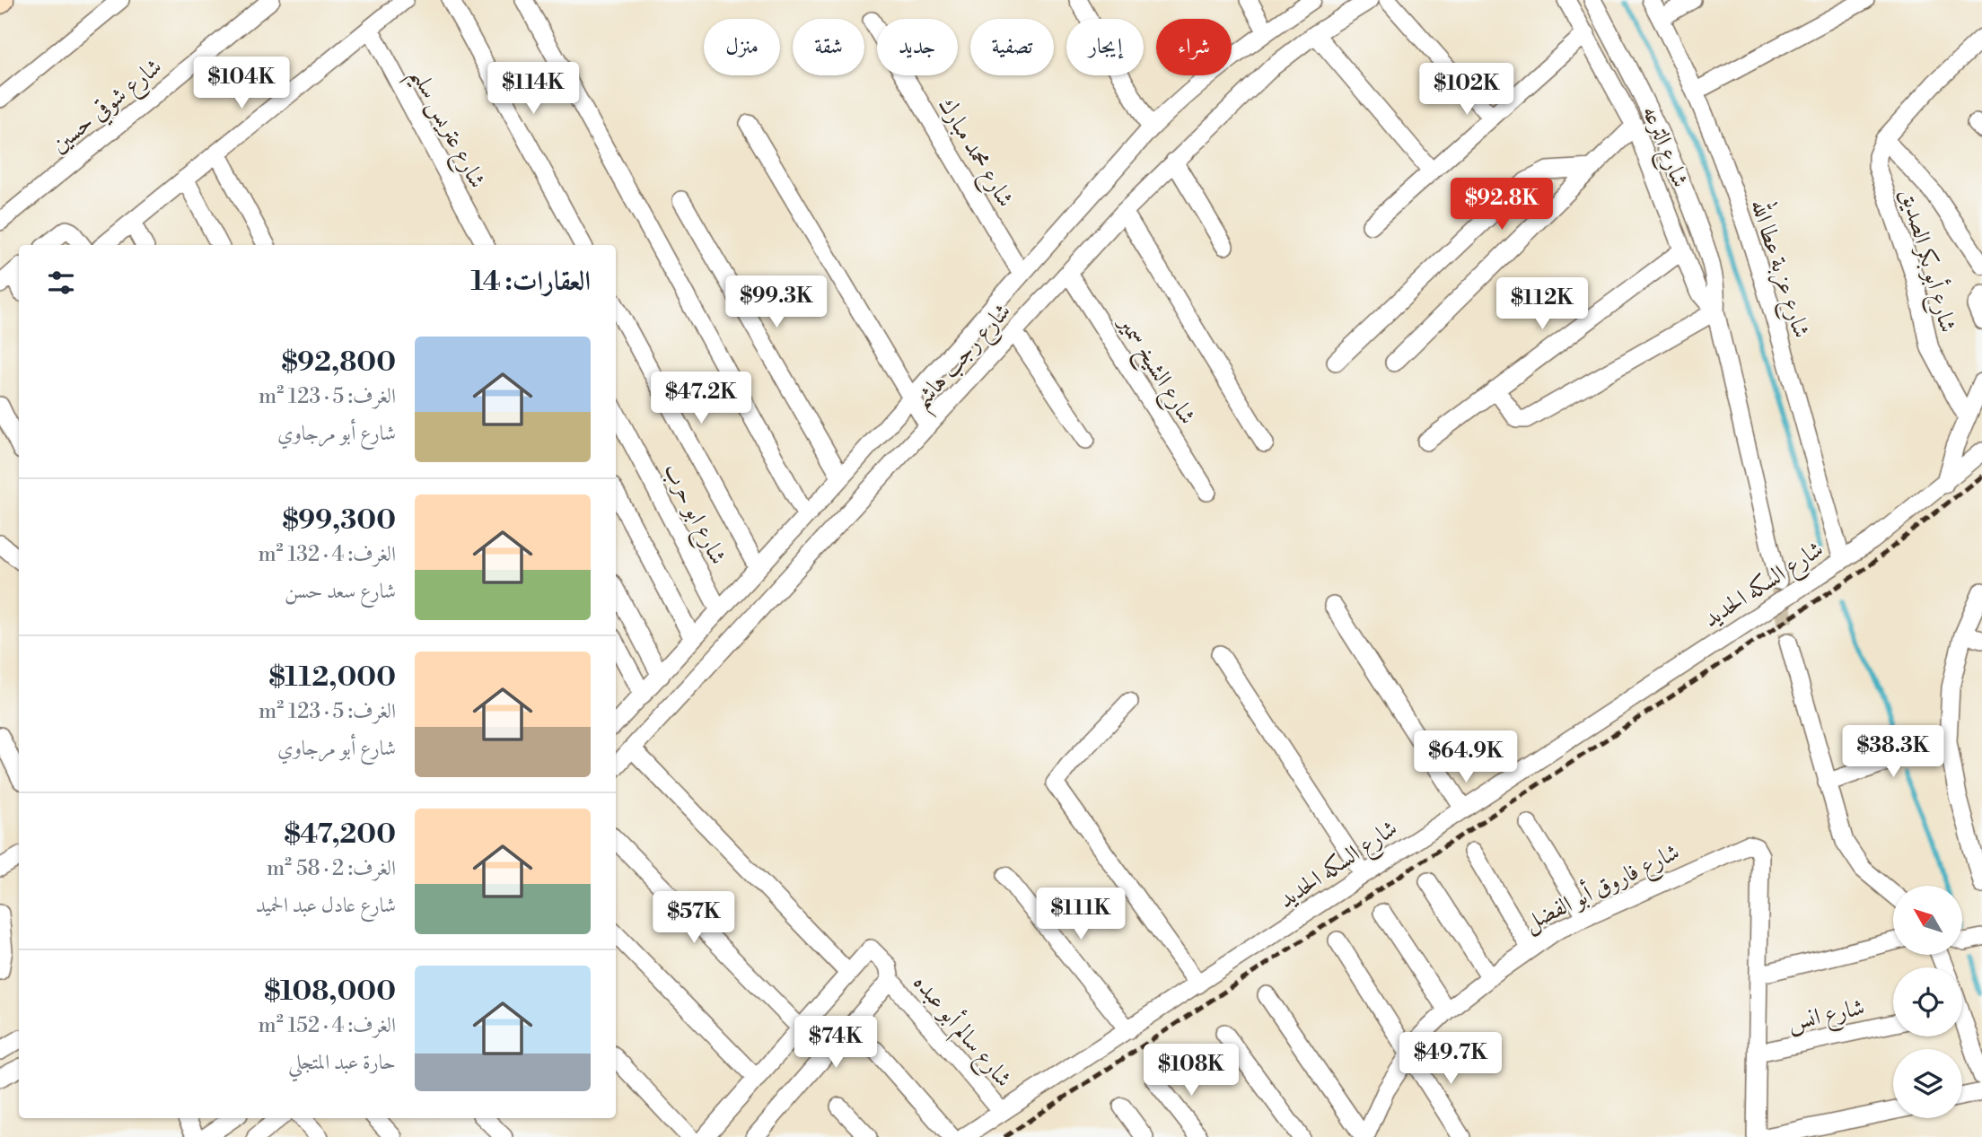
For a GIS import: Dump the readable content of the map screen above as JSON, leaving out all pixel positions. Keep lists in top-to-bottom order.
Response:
{
  "streets": {
    "street": [
      "شارع شوقي حسين",
      "شارع عتريس سليم",
      "شارع الترعه",
      "شارع محمد مبارك",
      "شارع أبو بكر الصديق",
      "شارع عزبة عطا الله",
      "شارع رجب هاشم",
      "شارع الشيخ سمير",
      "شارع ابو حرب",
      "شارع السكه الحديد",
      "شارع فاروق أبو الفضل",
      "شارع انس",
      "شارع سالم أبو عبده"
    ]
  },
  "crossings": [
    ["شارع محمد مبارك", "شارع رجب هاشم"],
    ["شارع عزبة عطا الله", "شارع السكه الحديد"],
    ["شارع رجب هاشم", "شارع الشيخ سمير"],
    ["شارع رجب هاشم", "شارع ابو حرب"],
    ["شارع السكه الحديد", "شارع سالم أبو عبده"]
  ],
  "north": "top left",
  "page": {
    "chip": [
      "شراء",
      "إيجار",
      "تصفية",
      "جديد",
      "شقة",
      "منزل"
    ],
    "price": [
      "$104K",
      "$114K",
      "$102K",
      "$92.8K",
      "$99.3K",
      "$112K",
      "$47.2K",
      "$38.3K",
      "$64.9K",
      "$111K",
      "$57K",
      "$74K",
      "$49.7K",
      "$108K"
    ],
    "heading": "العقارات: 14",
    "list": [
      {
        "name": "$92,800",
        "note": "الغرف: 5 · 123 m² · شارع أبو مرجاوي"
      },
      {
        "name": "$99,300",
        "note": "الغرف: 4 · 132 m² · شارع سعد حسن"
      },
      {
        "name": "$112,000",
        "note": "الغرف: 5 · 123 m² · شارع أبو مرجاوي"
      },
      {
        "name": "$47,200",
        "note": "الغرف: 2 · 58 m² · شارع عادل عبد الحميد"
      },
      {
        "name": "$108,000",
        "note": "الغرف: 4 · 152 m² · حارة عبد المتجلي"
      }
    ]
  }
}
